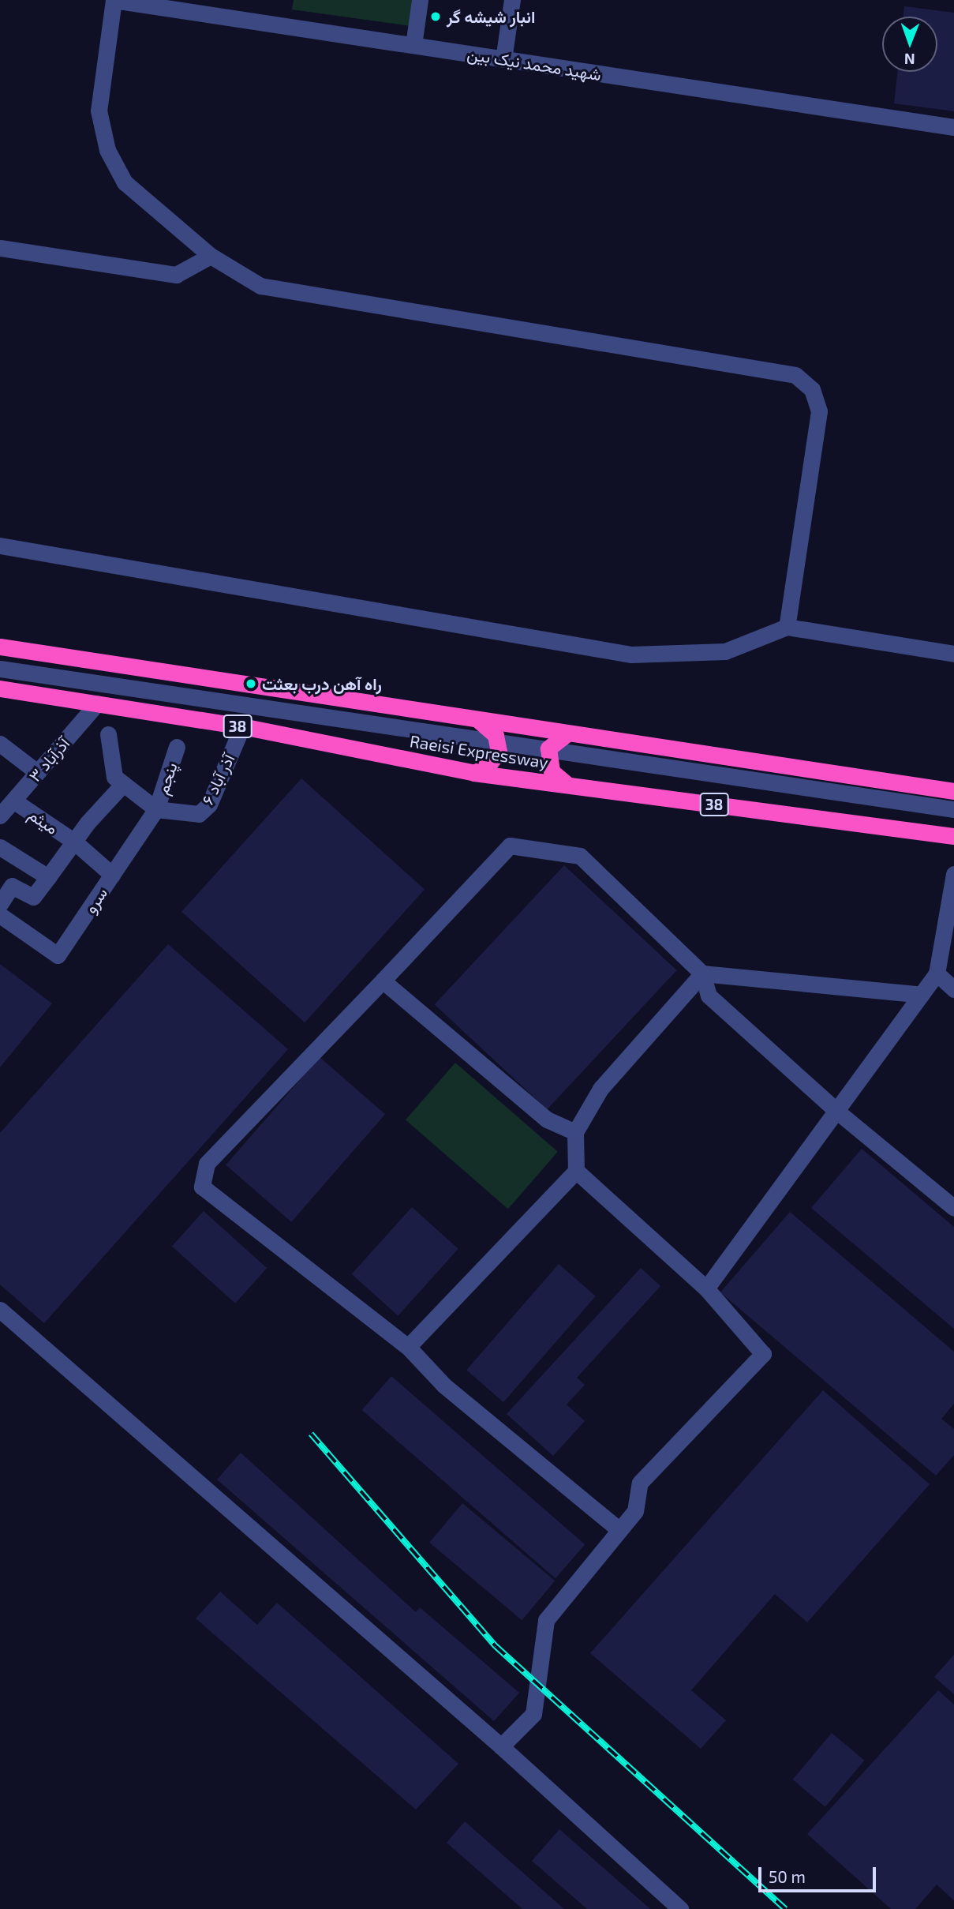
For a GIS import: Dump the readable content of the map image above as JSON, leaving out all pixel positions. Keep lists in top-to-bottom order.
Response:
{
  "streets": {
    "highway": ["38", "Raeisi Expressway"],
    "street": [
      "شهید محمد نیک بین",
      "۳ آذرآباد",
      "پنجم",
      "آذر آباد ۶",
      "میثم",
      "سرو"
    ]
  },
  "crossings": [
    ["Raeisi Expressway", "۳ آذرآباد"],
    ["Raeisi Expressway", "آذر آباد ۶"],
    ["۳ آذرآباد", "میثم"],
    ["پنجم", "آذر آباد ۶"],
    ["پنجم", "سرو"],
    ["آذر آباد ۶", "سرو"],
    ["میثم", "سرو"]
  ],
  "places": ["انبار شیشه گر", "راه آهن درب بعثت"],
  "scale_bar": "50 m",
  "north": "bottom"
}
